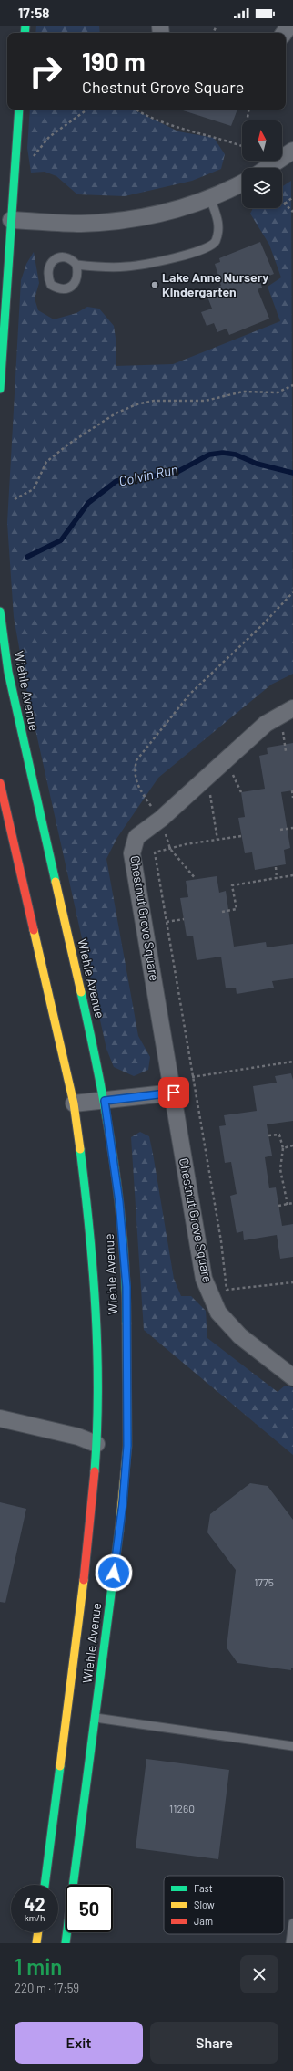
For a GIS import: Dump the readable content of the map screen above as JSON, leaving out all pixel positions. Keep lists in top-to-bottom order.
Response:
{
  "streets": {
    "main road": ["Wiehle Avenue"],
    "street": ["Chestnut Grove Square"]
  },
  "water": ["Colvin Run"],
  "places": ["Lake Anne Nursery Kindergarten"],
  "house_numbers": ["1775", "11260"],
  "legend": ["Fast", "Slow", "Jam"],
  "north": "top",
  "page": {
    "status": "17:58",
    "turn": ["190 m", "Chestnut Grove Square"],
    "speed": "42 km/h",
    "limit": "50",
    "heading": ["1 min", "220 m · 17:59"],
    "buttons": ["Exit", "Share"]
  }
}
